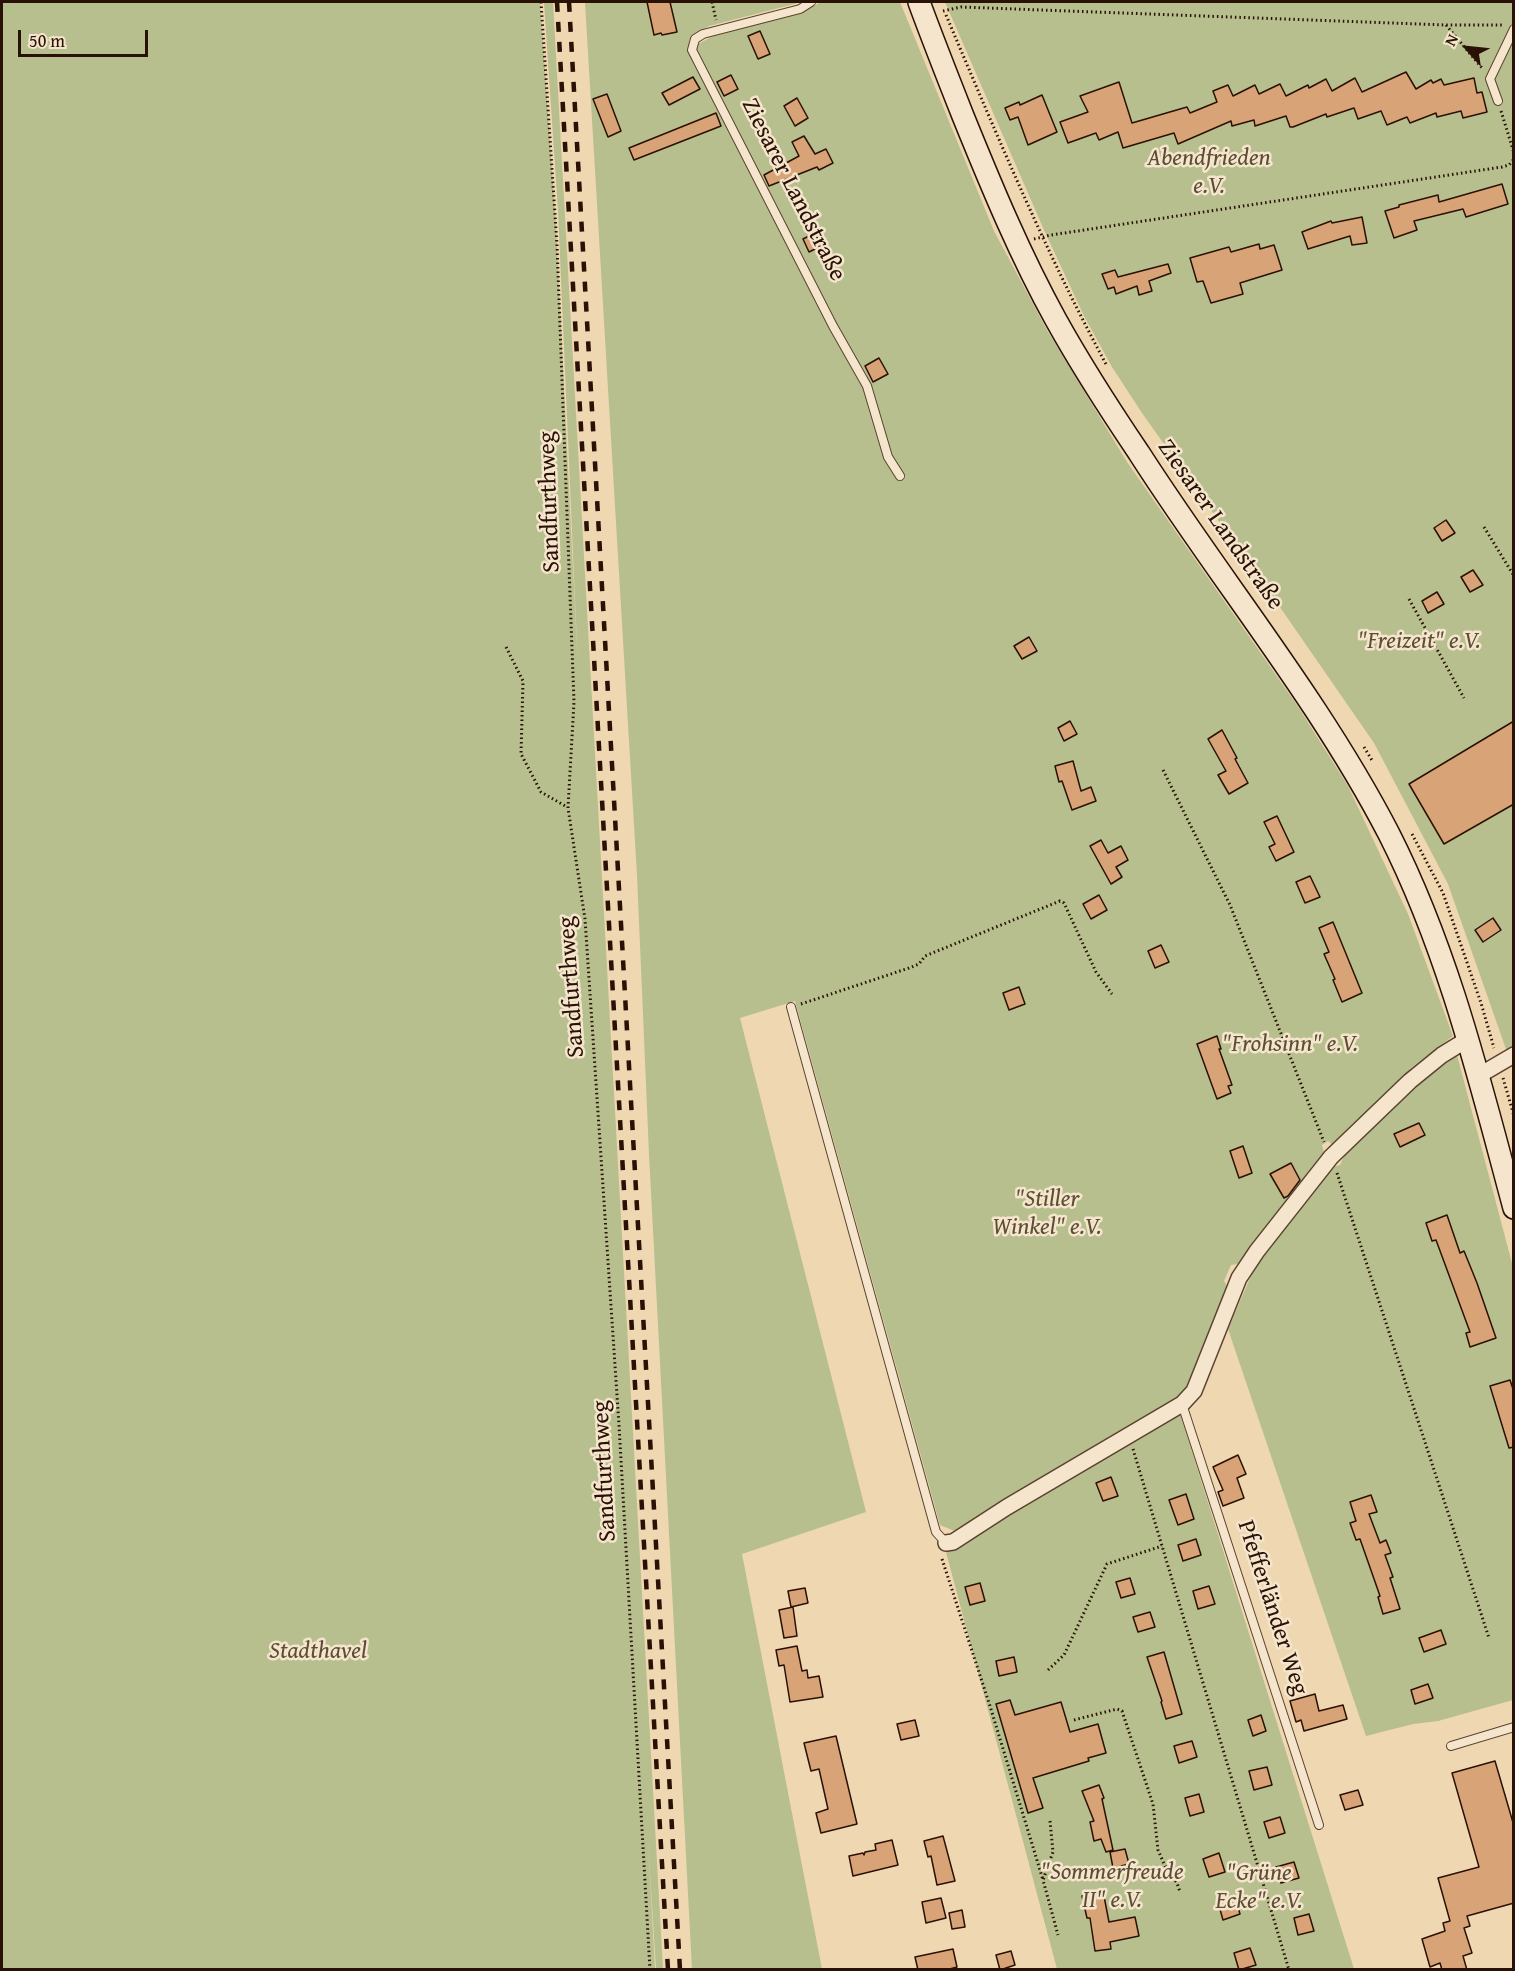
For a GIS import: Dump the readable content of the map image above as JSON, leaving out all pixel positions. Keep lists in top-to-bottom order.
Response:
{
  "streets": {
    "main road": ["Ziesarer Landstraße"],
    "lane": ["Pfefferländer Weg"],
    "path": ["Sandfurthweg"]
  },
  "parks": [
    "Abendfrieden e.V.",
    "\"Freizeit\" e.V.",
    "\"Frohsinn\" e.V.",
    "\"Stiller Winkel\" e.V.",
    "Stadthavel",
    "\"Sommerfreude II\" e.V.",
    "\"Grüne Ecke\" e.V."
  ],
  "scale_bar": "50 m",
  "north": "top left"
}
